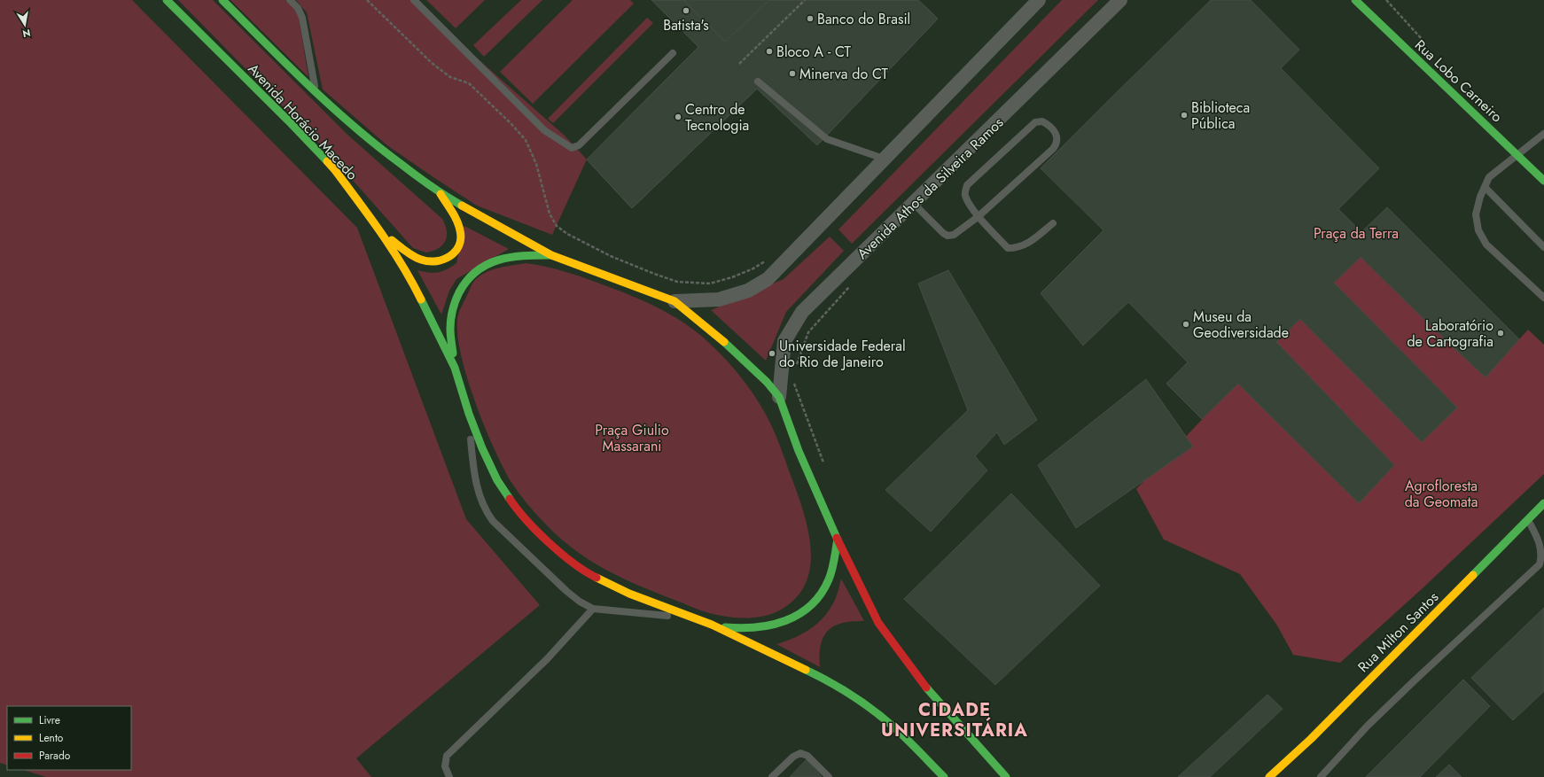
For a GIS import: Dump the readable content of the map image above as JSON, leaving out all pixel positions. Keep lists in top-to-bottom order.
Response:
{
  "streets": {
    "street": [
      "Rua Lobo Carneiro",
      "Avenida Horácio Macedo",
      "Avenida Athos da Silveira Ramos",
      "Rua Milton Santos"
    ]
  },
  "districts": ["CIDADE UNIVERSITÁRIA"],
  "parks": ["Praça da Terra", "Praça Giulio Massarani", "Agrofloresta da Geomata"],
  "places": [
    "Batista's",
    "Banco do Brasil",
    "Bloco A - CT",
    "Minerva do CT",
    "Biblioteca Pública",
    "Centro de Tecnologia",
    "Museu da Geodiversidade",
    "Laboratório de Cartografia",
    "Universidade Federal do Rio de Janeiro"
  ],
  "legend": ["Livre", "Lento", "Parado"],
  "north": "bottom"
}
